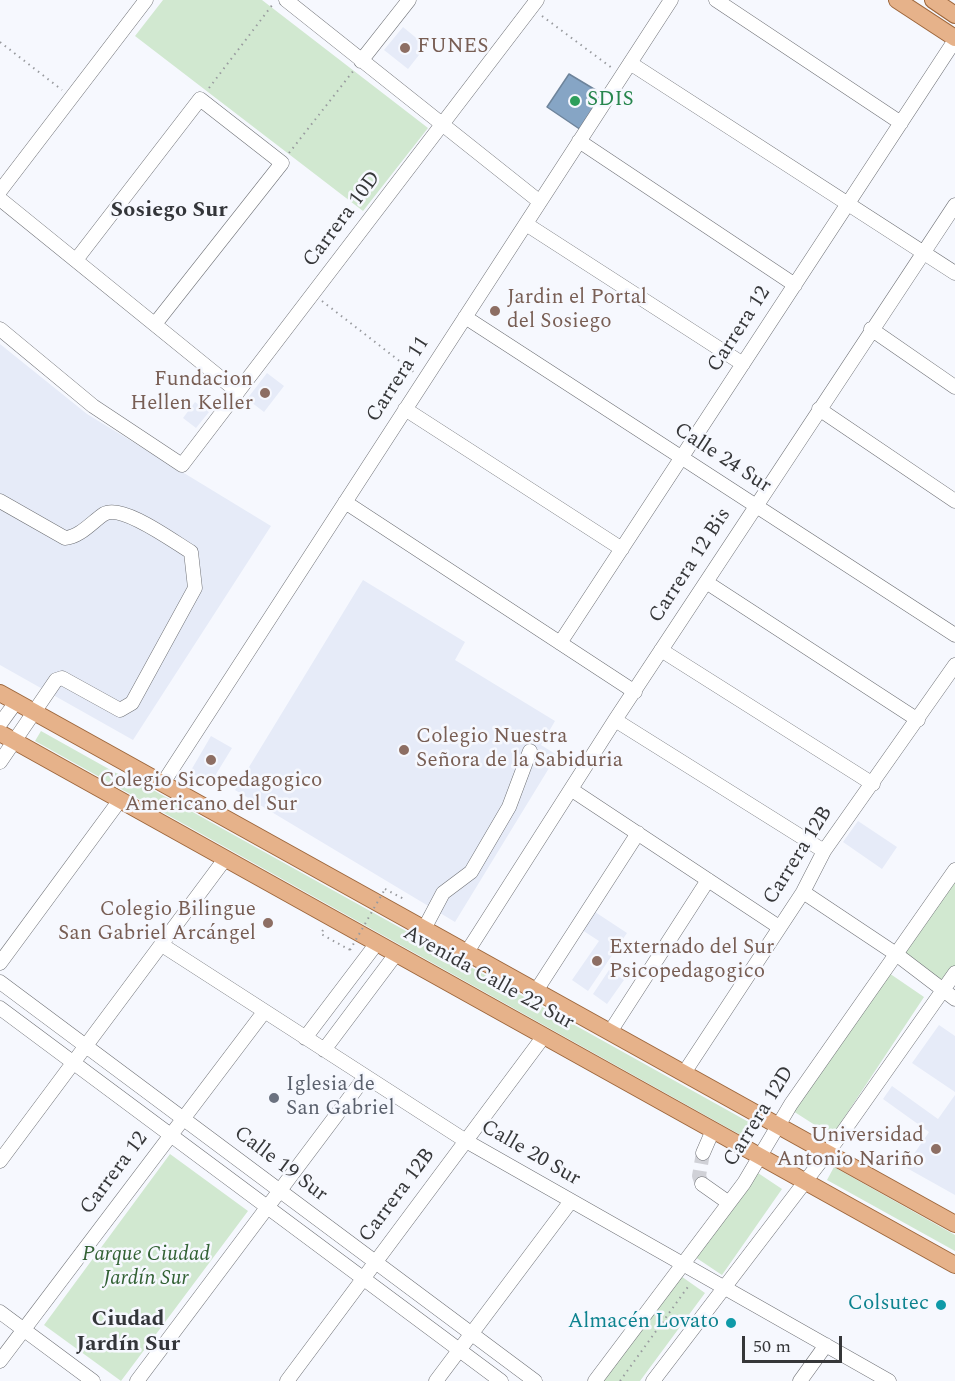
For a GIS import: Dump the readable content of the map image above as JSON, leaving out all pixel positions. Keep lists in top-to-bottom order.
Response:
{
  "streets": {
    "main road": ["Avenida Calle 22 Sur"],
    "street": [
      "Carrera 10D",
      "Carrera 12",
      "Carrera 11",
      "Calle 24 Sur",
      "Carrera 12 Bis",
      "Carrera 12B",
      "Carrera 12D",
      "Calle 20 Sur",
      "Calle 19 Sur"
    ]
  },
  "crossings": [
    ["Carrera 12", "Calle 24 Sur"],
    ["Carrera 12", "Calle 20 Sur"],
    ["Carrera 12", "Calle 19 Sur"],
    ["Carrera 11", "Calle 24 Sur"],
    ["Carrera 11", "Avenida Calle 22 Sur"],
    ["Calle 24 Sur", "Carrera 12 Bis"],
    ["Carrera 12 Bis", "Avenida Calle 22 Sur"],
    ["Carrera 12B", "Avenida Calle 22 Sur"],
    ["Carrera 12B", "Calle 20 Sur"],
    ["Carrera 12B", "Calle 19 Sur"],
    ["Avenida Calle 22 Sur", "Carrera 12D"],
    ["Carrera 12D", "Calle 20 Sur"]
  ],
  "districts": ["Sosiego Sur", "Ciudad Jardín Sur"],
  "parks": ["Parque Ciudad Jardín Sur"],
  "places": [
    "FUNES",
    "SDIS",
    "Jardin el Portal del Sosiego",
    "Fundacion Hellen Keller",
    "Colegio Nuestra Señora de la Sabiduria",
    "Colegio Sicopedagogico Americano del Sur",
    "Colegio Bilingue San Gabriel Arcángel",
    "Externado del Sur Psicopedagogico",
    "Iglesia de San Gabriel",
    "Universidad Antonio Nariño",
    "Colsutec",
    "Almacén Lovato"
  ],
  "scale_bar": "50 m"
}
